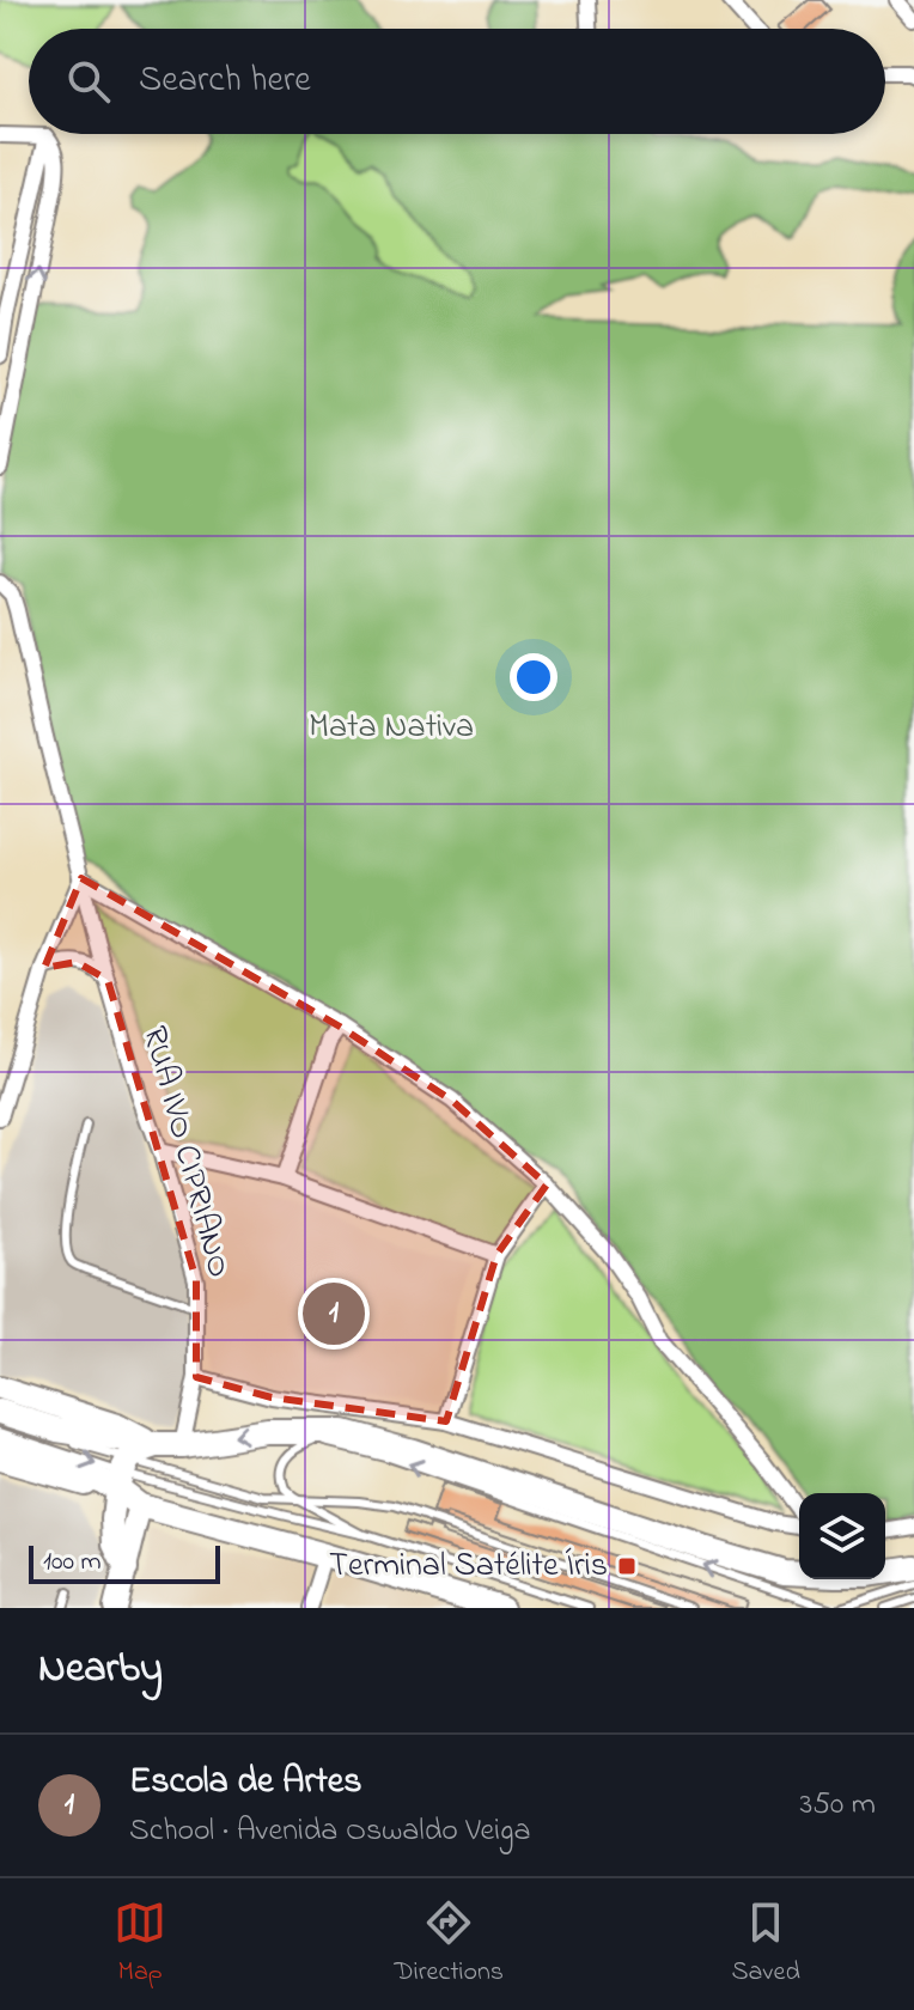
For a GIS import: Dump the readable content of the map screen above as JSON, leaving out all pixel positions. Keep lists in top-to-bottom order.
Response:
{
  "streets": {
    "street": ["RUA IVO CIPRIANO"]
  },
  "parks": ["Mata Nativa"],
  "places": {
    "transit": ["Terminal Satélite Íris"]
  },
  "scale_bar": "100 m",
  "page": {
    "search": "Search here",
    "pins": "1",
    "scale": "100 m",
    "heading": "Nearby",
    "list": [
      {
        "mark": "1",
        "name": "Escola de Artes",
        "note": "School · Avenida Oswaldo Veiga",
        "value": "350 m"
      }
    ],
    "nav": ["Map", "Directions", "Saved"]
  }
}
